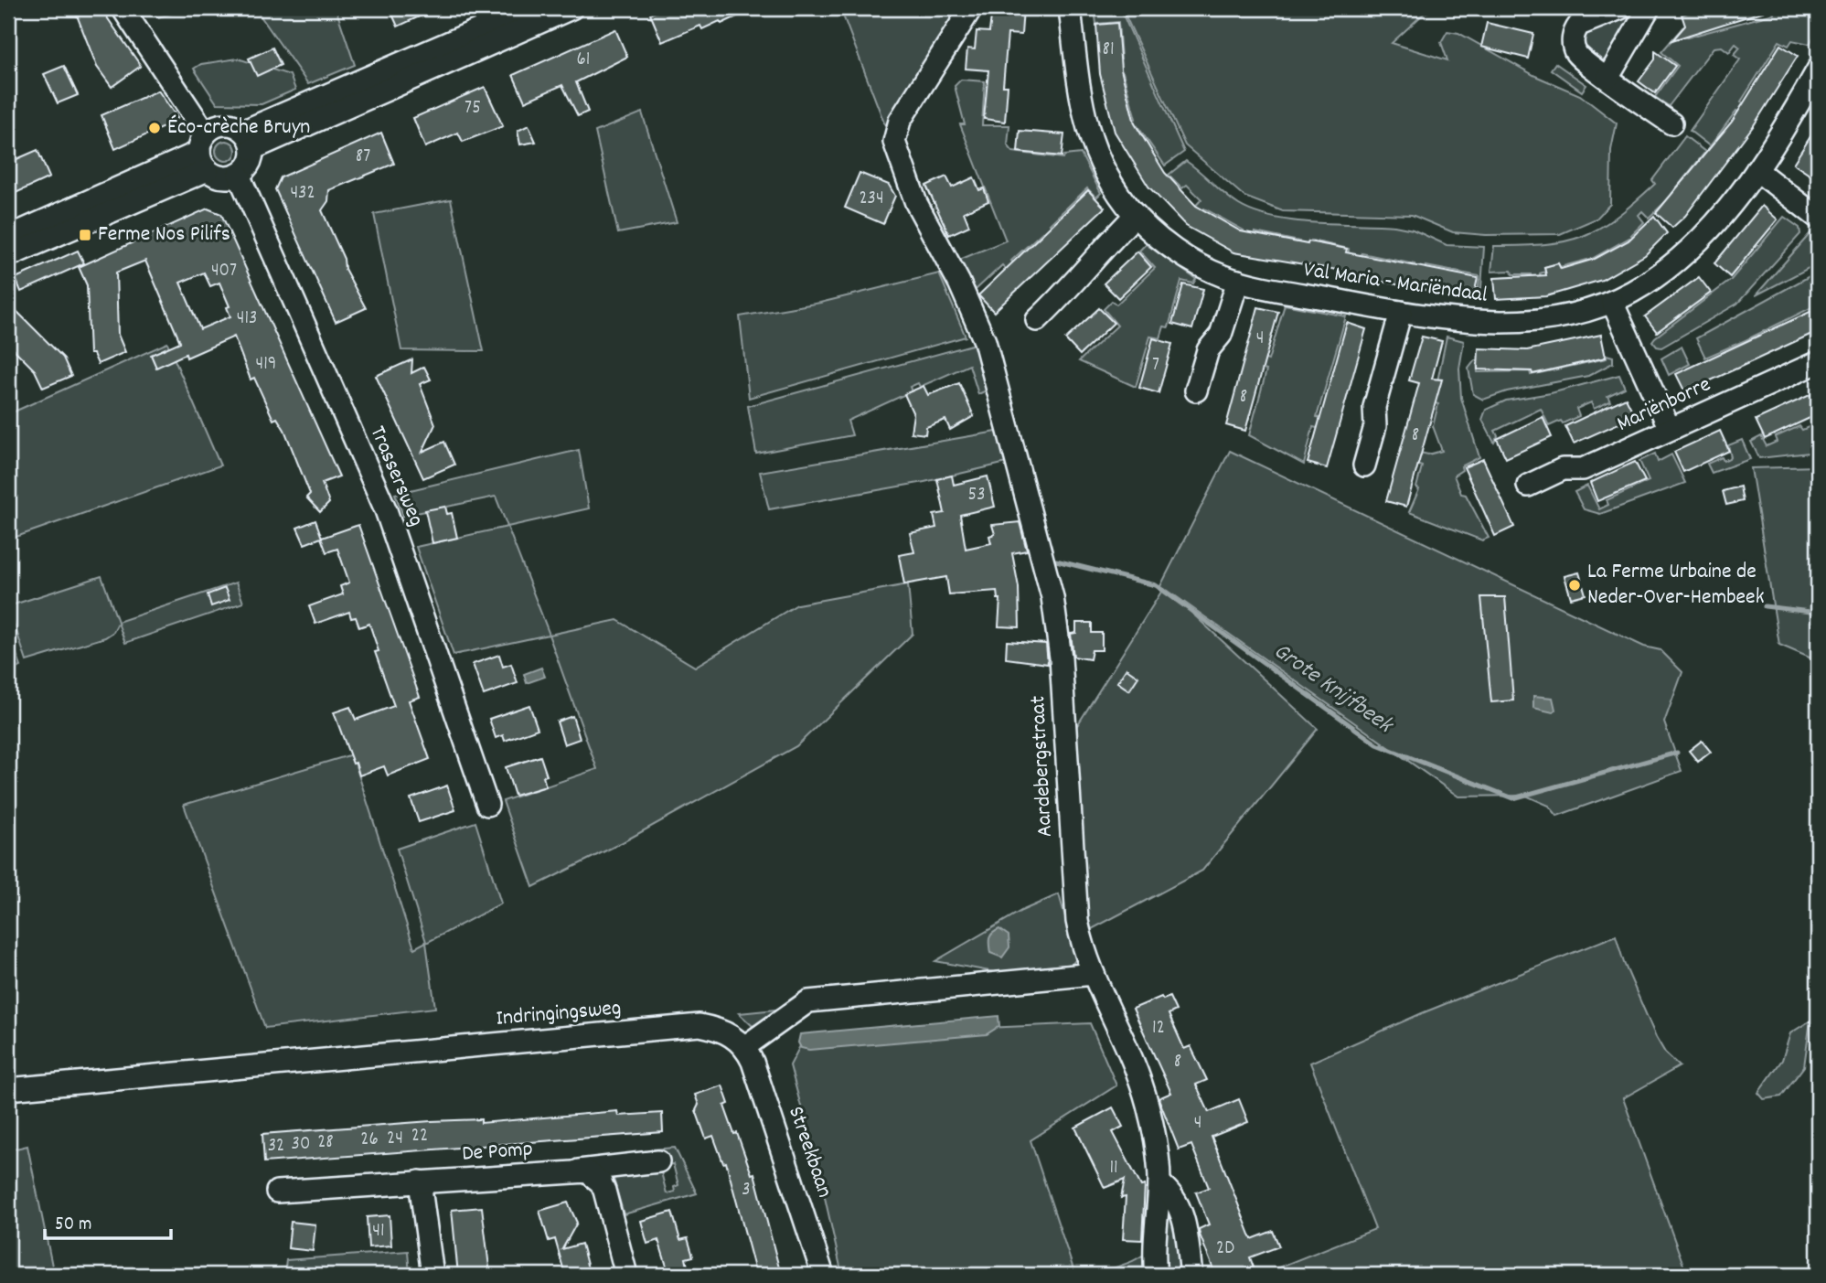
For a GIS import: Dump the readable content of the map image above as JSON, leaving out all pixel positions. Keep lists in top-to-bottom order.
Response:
{
  "streets": {
    "street": [
      "Val Maria - Mariëndaal",
      "Mariënborre",
      "Trassersweg",
      "Aardebergstraat",
      "Indringingsweg",
      "De Pomp",
      "Streekbaan"
    ]
  },
  "crossings": [
    ["Indringingsweg", "Streekbaan"]
  ],
  "water": ["Grote Knijfbeek"],
  "places": {
    "other": ["Éco-crèche Bruyn", "La Ferme Urbaine de Neder-Over-Hembeek"],
    "transit": ["Ferme Nos Pilifs"]
  },
  "house_numbers": [
    "81",
    "61",
    "75",
    "87",
    "432",
    "234",
    "407",
    "413",
    "4",
    "419",
    "7",
    "8",
    "8",
    "53",
    "12",
    "8",
    "4",
    "22",
    "24",
    "26",
    "28",
    "30",
    "32",
    "11",
    "3",
    "41",
    "2D"
  ],
  "scale_bar": "50 m"
}
